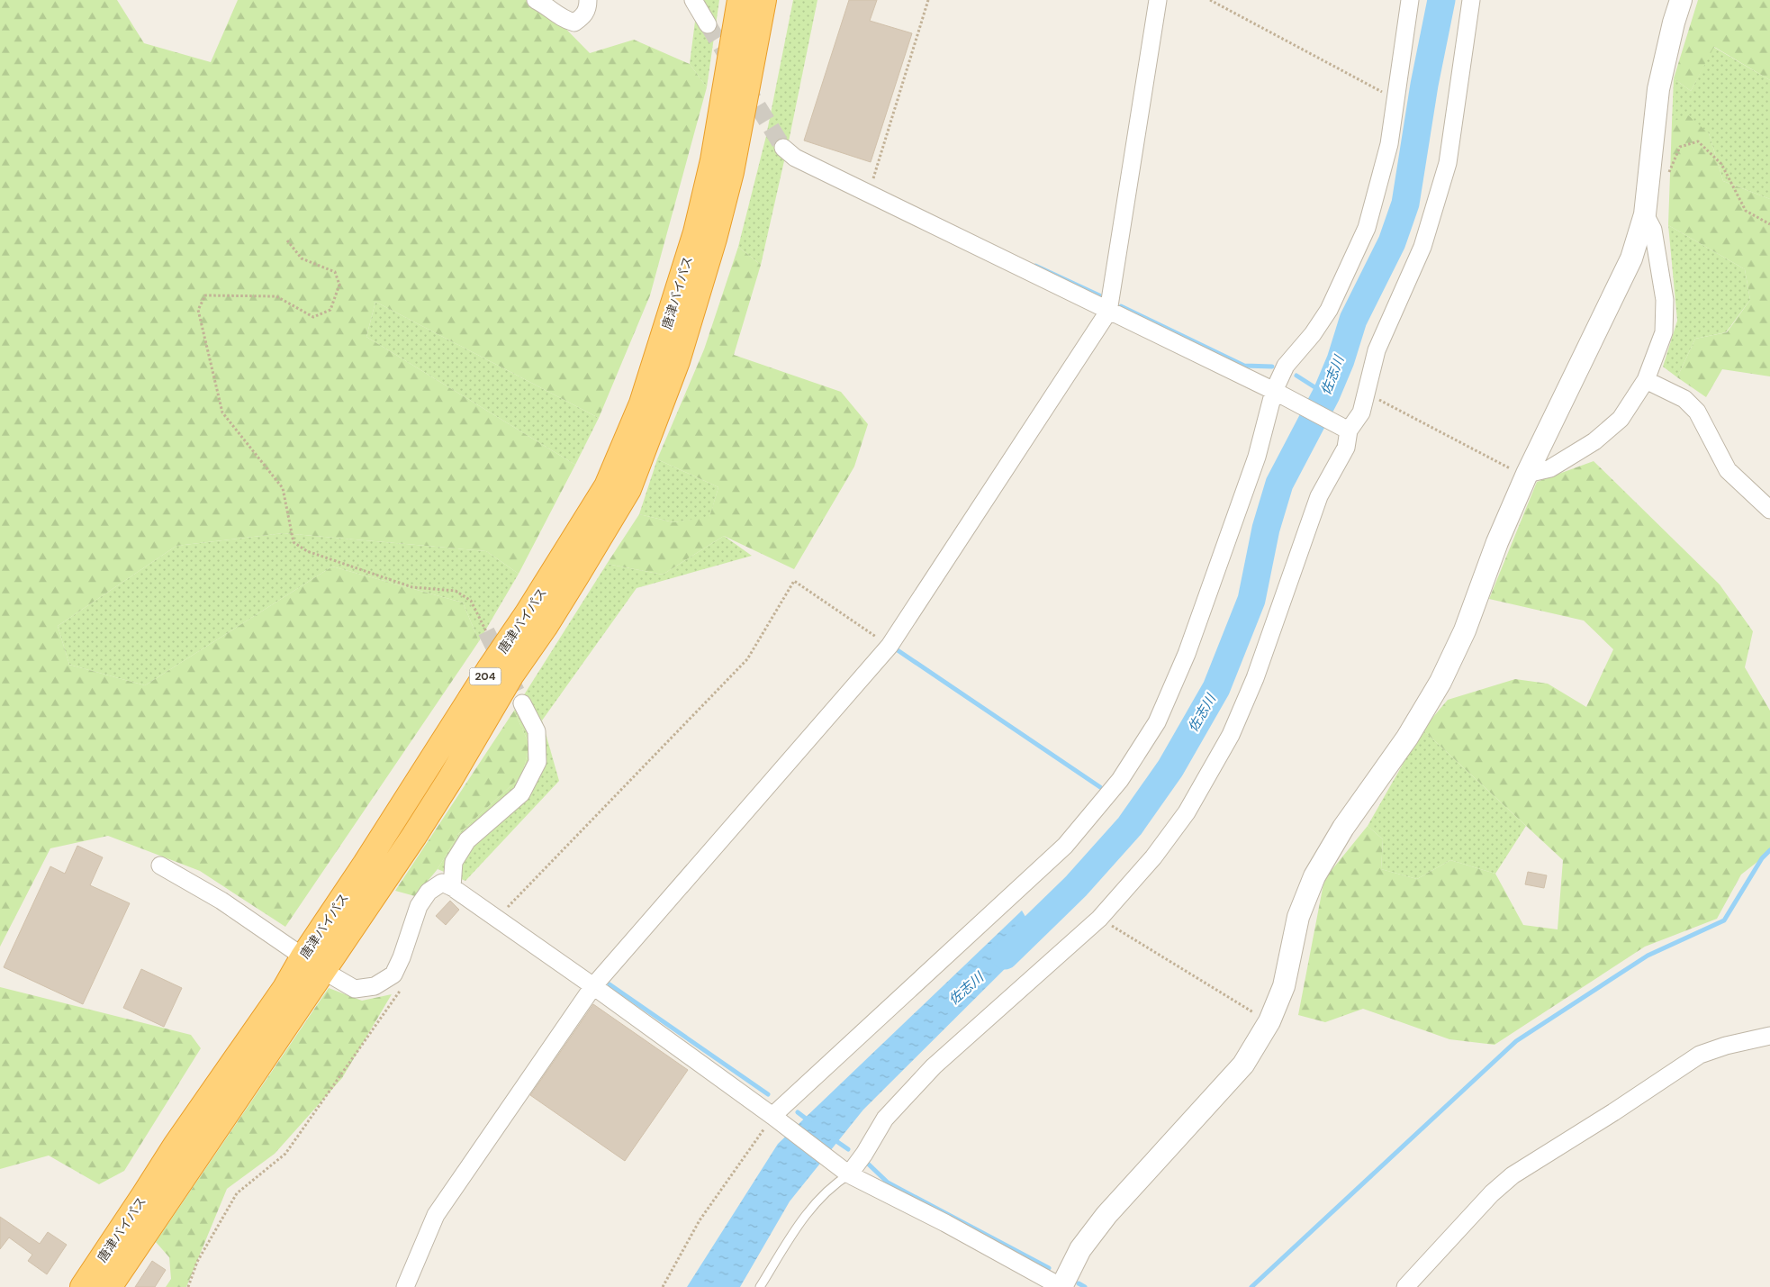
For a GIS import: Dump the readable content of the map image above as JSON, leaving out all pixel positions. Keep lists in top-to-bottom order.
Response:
{
  "streets": {
    "highway": ["唐津バイパス", "204"]
  },
  "water": ["佐志川"]
}
